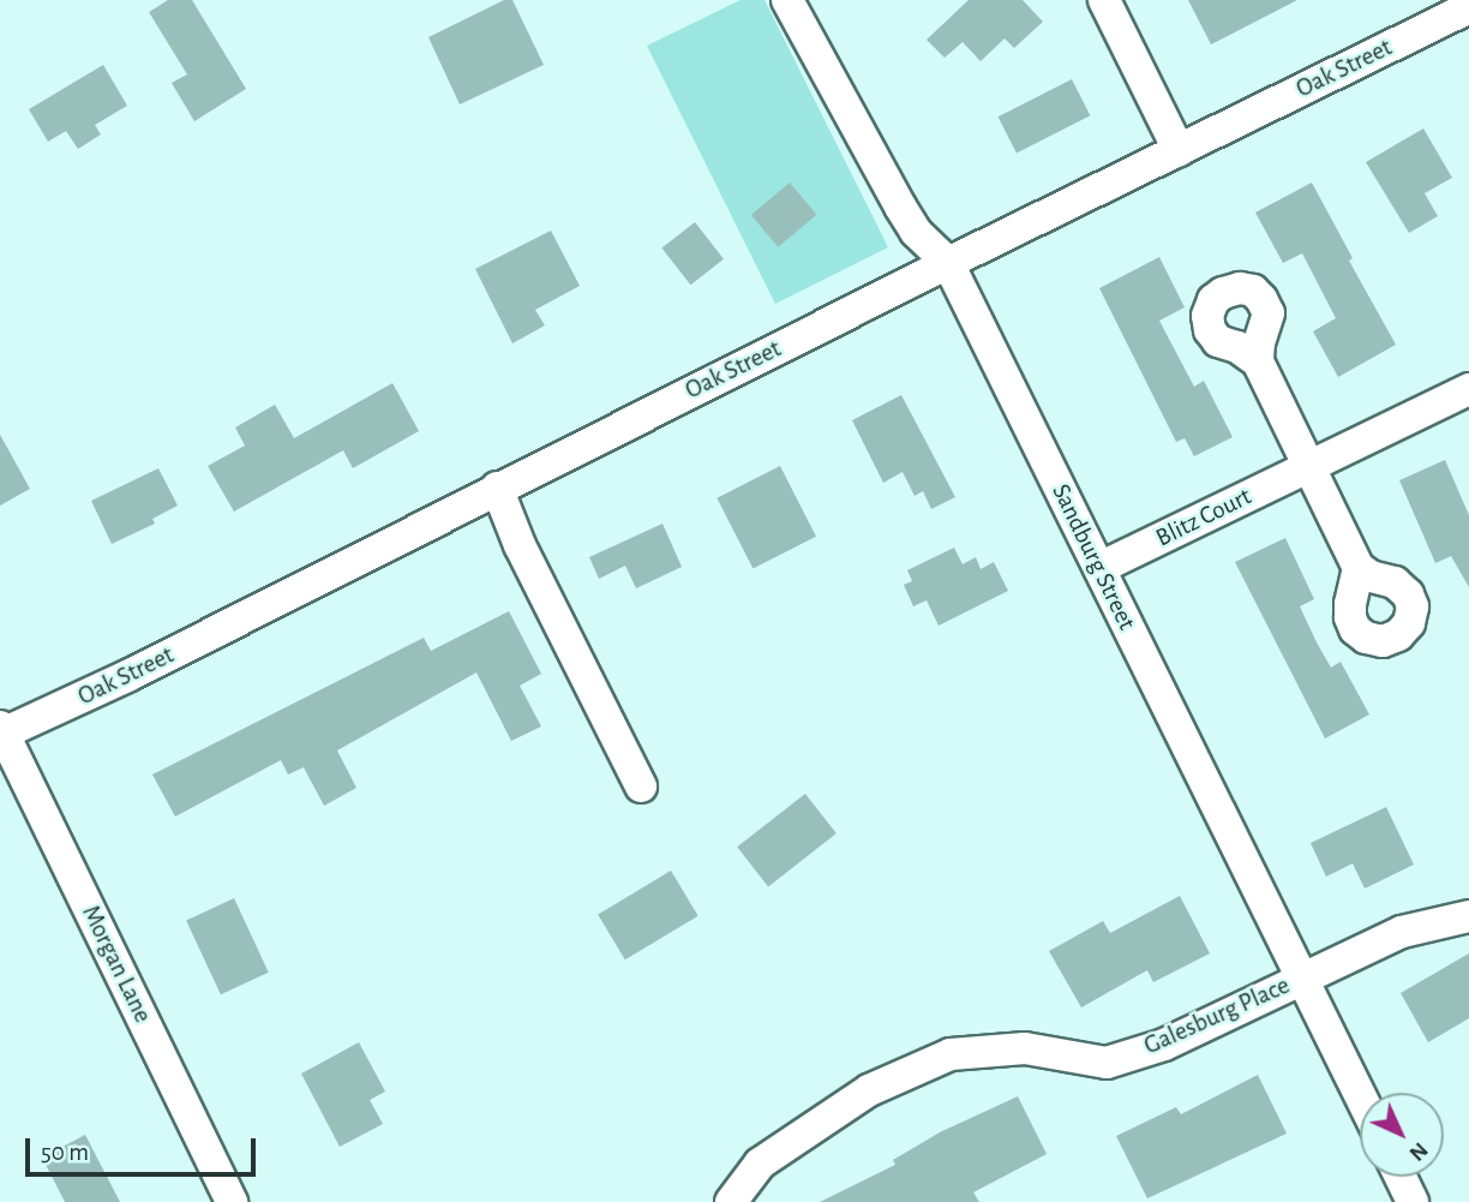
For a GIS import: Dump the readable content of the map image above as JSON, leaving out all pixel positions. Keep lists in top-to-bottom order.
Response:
{
  "streets": {
    "street": [
      "Oak Street",
      "Blitz Court",
      "Sandburg Street",
      "Morgan Lane",
      "Galesburg Place"
    ]
  },
  "crossings": [
    ["Oak Street", "Sandburg Street"],
    ["Oak Street", "Morgan Lane"],
    ["Blitz Court", "Sandburg Street"],
    ["Sandburg Street", "Galesburg Place"]
  ],
  "scale_bar": "50 m",
  "north": "bottom right"
}
